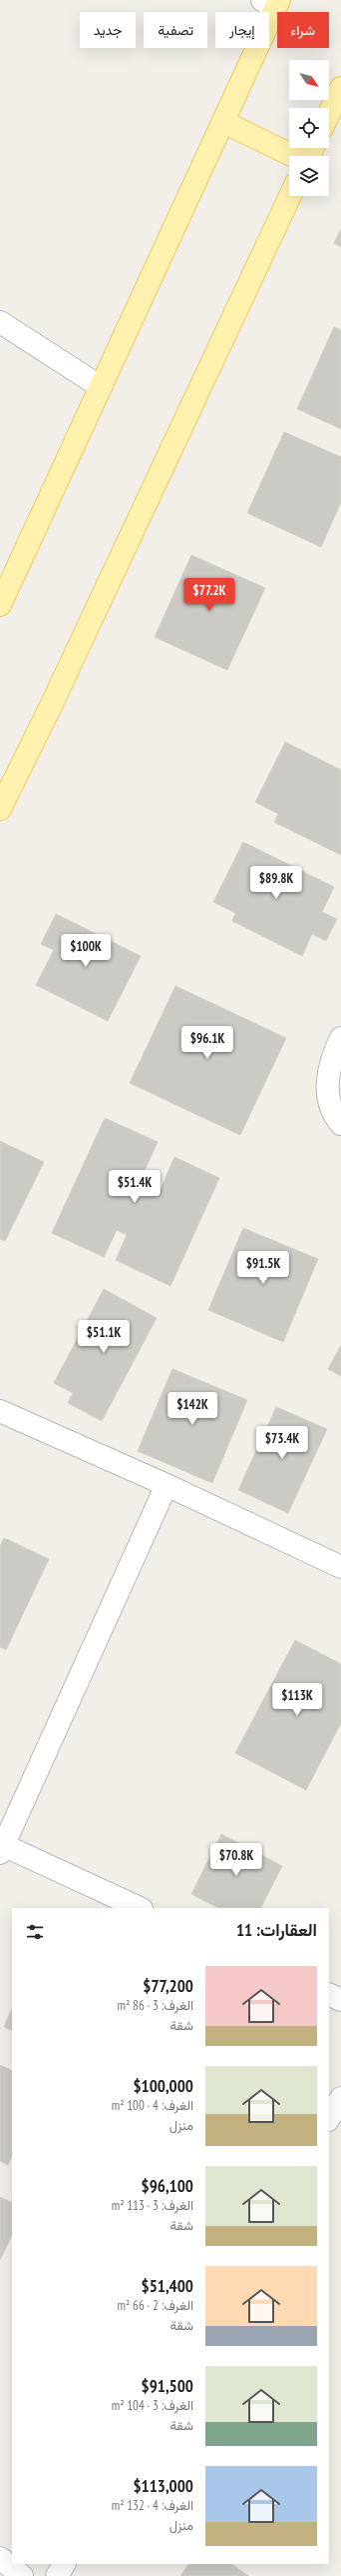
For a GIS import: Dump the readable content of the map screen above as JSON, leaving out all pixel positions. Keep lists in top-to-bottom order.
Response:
{
  "north": "bottom right",
  "page": {
    "chip": [
      "شراء",
      "إيجار",
      "تصفية",
      "جديد"
    ],
    "price": [
      "$77.2K",
      "$89.8K",
      "$100K",
      "$96.1K",
      "$51.4K",
      "$91.5K",
      "$51.1K",
      "$142K",
      "$73.4K",
      "$113K",
      "$70.8K"
    ],
    "heading": "العقارات: 11",
    "list": [
      {
        "name": "$77,200",
        "note": "الغرف: 3 · 86 m² · شقة"
      },
      {
        "name": "$100,000",
        "note": "الغرف: 4 · 100 m² · منزل"
      },
      {
        "name": "$96,100",
        "note": "الغرف: 3 · 113 m² · شقة"
      },
      {
        "name": "$51,400",
        "note": "الغرف: 2 · 66 m² · شقة"
      },
      {
        "name": "$91,500",
        "note": "الغرف: 3 · 104 m² · شقة"
      },
      {
        "name": "$113,000",
        "note": "الغرف: 4 · 132 m² · منزل"
      }
    ]
  }
}
